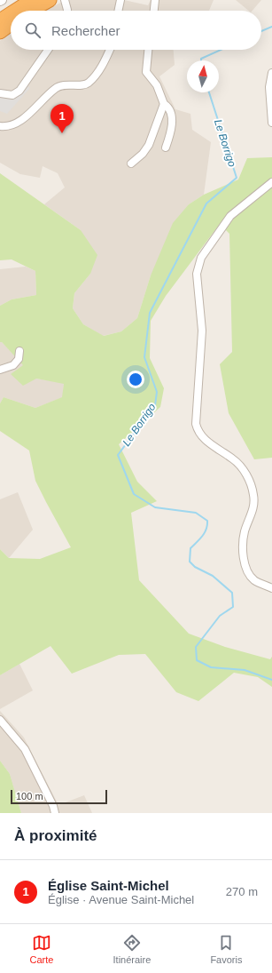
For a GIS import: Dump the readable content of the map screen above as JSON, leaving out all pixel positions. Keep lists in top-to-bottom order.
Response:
{
  "water": ["Le Borrigo"],
  "scale_bar": "100 m",
  "north": "top",
  "page": {
    "search": "Rechercher",
    "pins": "1",
    "scale": "100 m",
    "heading": "À proximité",
    "list": [
      {
        "mark": "1",
        "name": "Église Saint-Michel",
        "note": "Église · Avenue Saint-Michel",
        "value": "270 m"
      }
    ],
    "nav": ["Carte", "Itinéraire", "Favoris"]
  }
}
